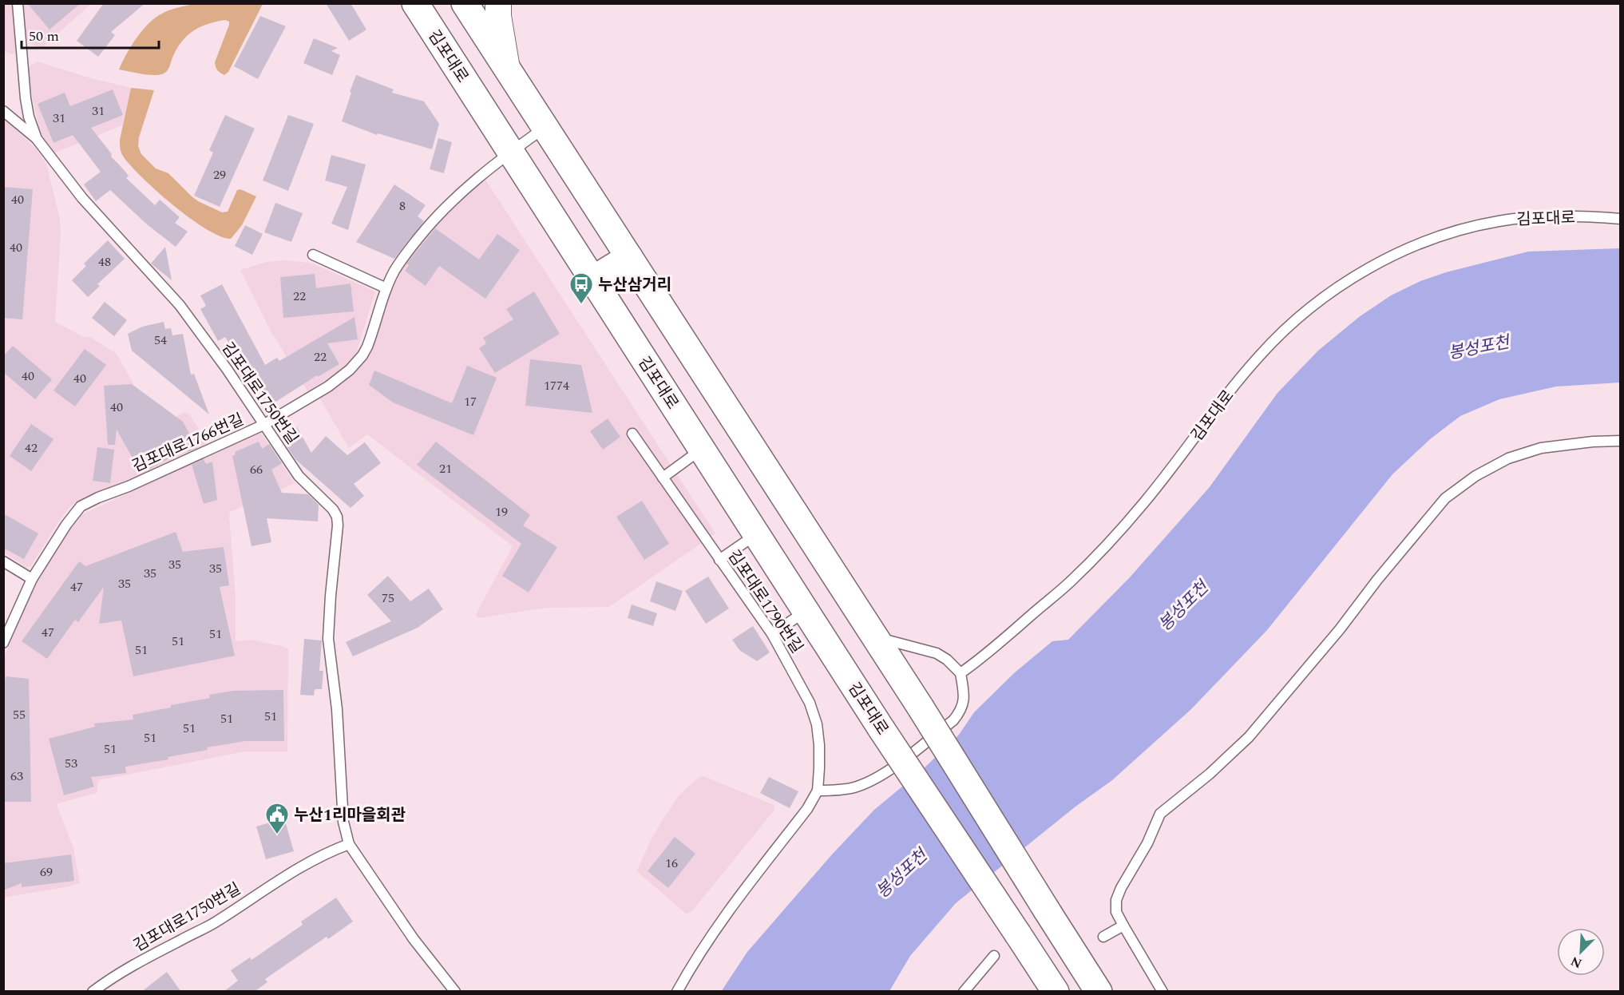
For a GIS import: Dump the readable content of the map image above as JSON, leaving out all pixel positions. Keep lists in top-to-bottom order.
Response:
{
  "streets": {
    "main road": ["김포대로"],
    "lane": ["김포대로1750번길", "김포대로1766번길", "김포대로1790번길"]
  },
  "crossings": [
    ["김포대로", "김포대로1766번길"],
    ["김포대로1750번길", "김포대로1766번길"]
  ],
  "water": ["봉성포천"],
  "places": {
    "bus stop": ["누산삼거리"],
    "public building": ["누산1리마을회관"]
  },
  "house_numbers": [
    "31",
    "31",
    "29",
    "40",
    "8",
    "40",
    "48",
    "22",
    "54",
    "22",
    "40",
    "40",
    "1774",
    "17",
    "40",
    "42",
    "21",
    "66",
    "19",
    "35",
    "35",
    "35",
    "35",
    "47",
    "75",
    "47",
    "51",
    "51",
    "51",
    "55",
    "51",
    "51",
    "51",
    "51",
    "51",
    "53",
    "63",
    "16",
    "69"
  ],
  "scale_bar": "50 m",
  "north": "bottom left"
}
